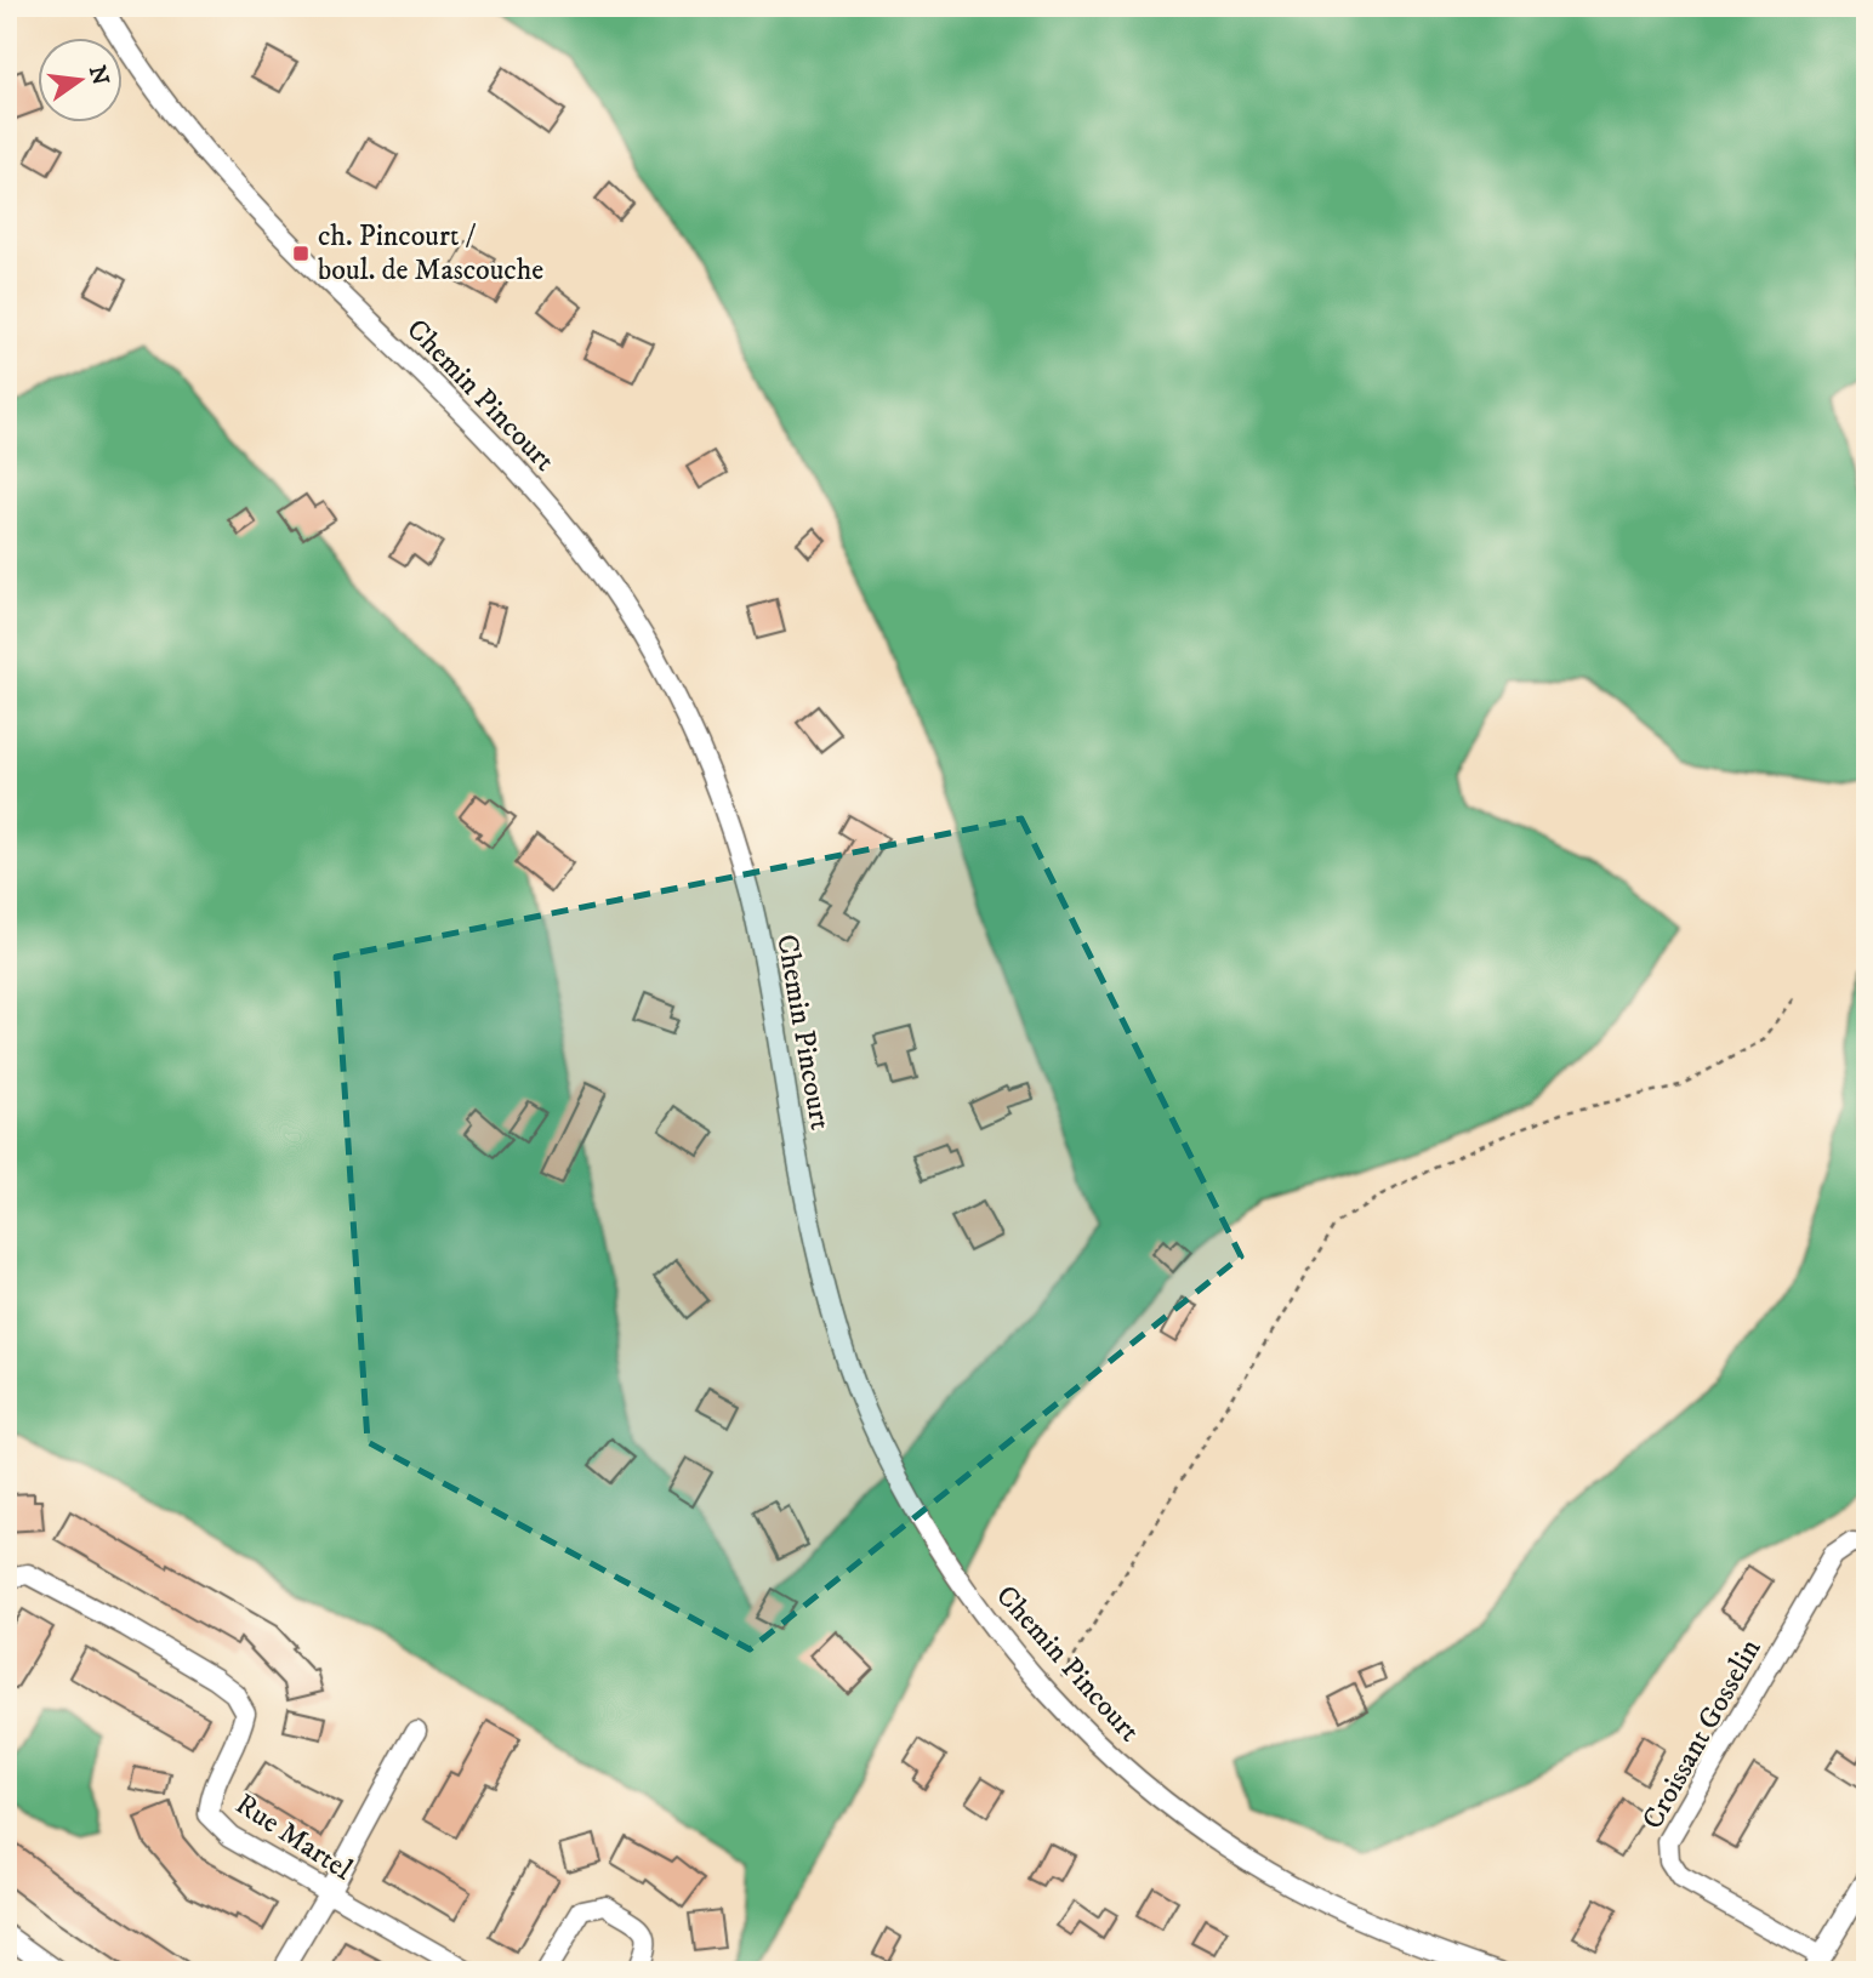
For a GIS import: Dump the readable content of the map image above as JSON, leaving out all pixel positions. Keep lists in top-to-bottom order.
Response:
{
  "streets": {
    "street": ["Chemin Pincourt", "Croissant Gosselin", "Rue Martel"]
  },
  "places": {
    "transit": ["ch. Pincourt / boul. de Mascouche"]
  },
  "north": "right"
}
